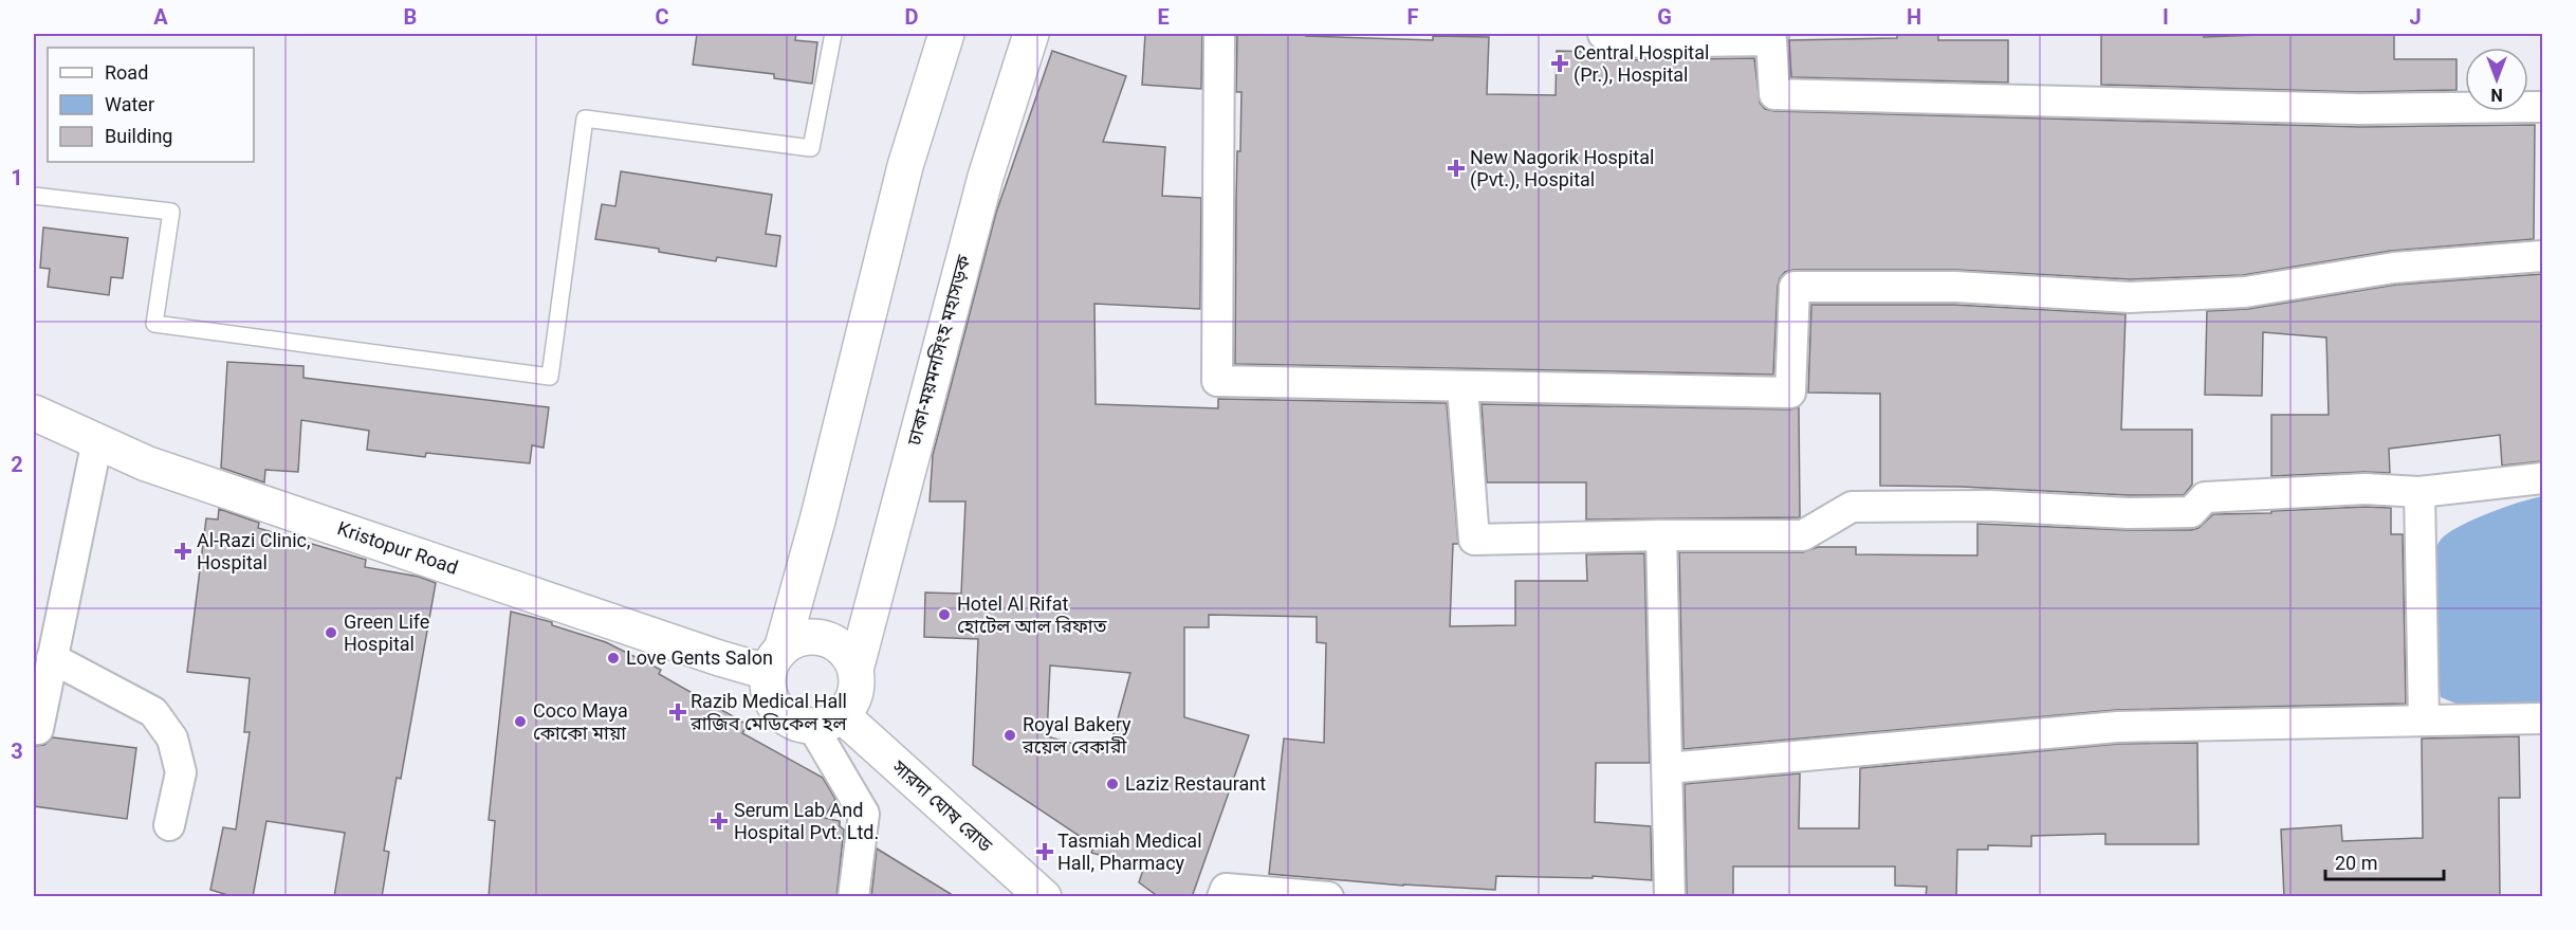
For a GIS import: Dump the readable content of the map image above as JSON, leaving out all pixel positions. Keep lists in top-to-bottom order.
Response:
{
  "streets": {
    "main road": ["ঢাকা-ময়মনসিংহ মহাসড়ক", "Kristopur Road", "সারদা ঘোষ রোড"]
  },
  "crossings": [
    ["ঢাকা-ময়মনসিংহ মহাসড়ক", "Kristopur Road"],
    ["ঢাকা-ময়মনসিংহ মহাসড়ক", "সারদা ঘোষ রোড"],
    ["Kristopur Road", "সারদা ঘোষ রোড"]
  ],
  "places": {
    "health": [
      "Central Hospital (Pr.), Hospital",
      "New Nagorik Hospital (Pvt.), Hospital",
      "Al-Razi Clinic, Hospital",
      "Razib Medical Hall রাজিব মেডিকেল হল",
      "Serum Lab And Hospital Pvt. Ltd.",
      "Tasmiah Medical Hall, Pharmacy"
    ],
    "other": [
      "Hotel Al Rifat হোটেল আল রিফাত",
      "Green Life Hospital",
      "Love Gents Salon",
      "Coco Maya কোকো মায়া",
      "Royal Bakery রয়েল বেকারী",
      "Laziz Restaurant"
    ]
  },
  "legend": ["Road", "Water", "Building"],
  "scale_bar": "20 m",
  "north": "bottom",
  "grid": {
    "columns": [
      "A",
      "B",
      "C",
      "D",
      "E",
      "F",
      "G",
      "H",
      "I",
      "J"
    ],
    "rows": ["1", "2", "3"]
  }
}
